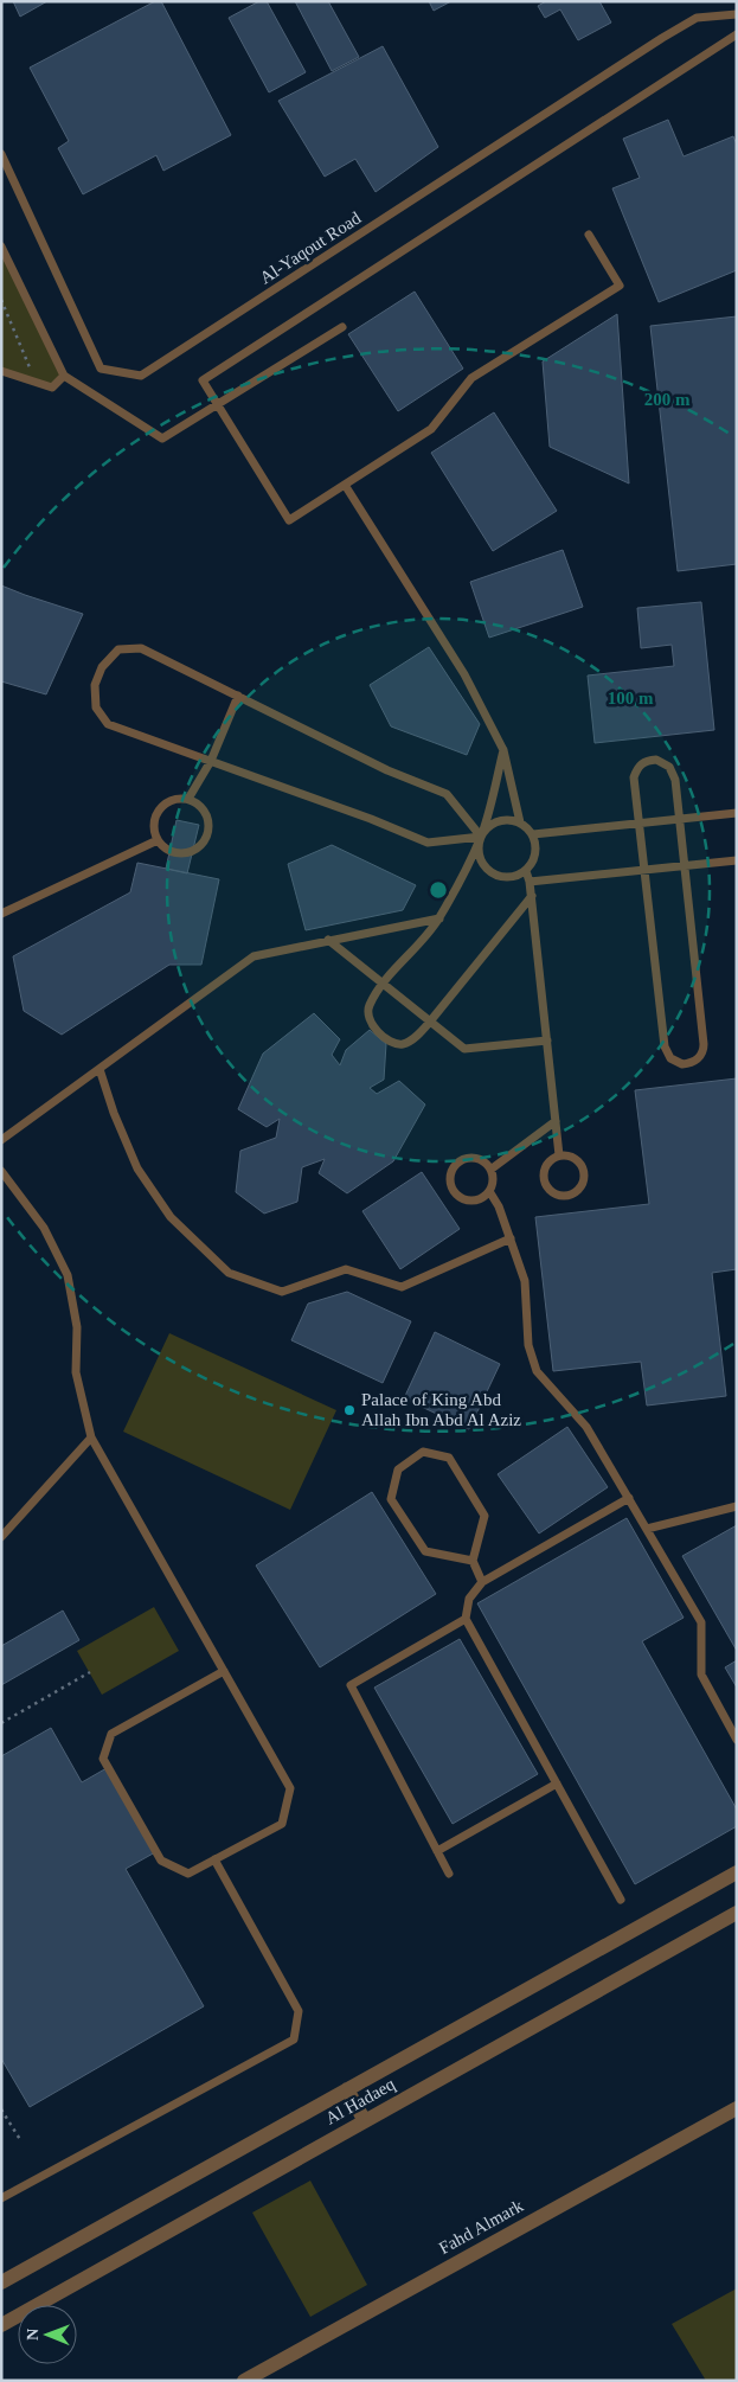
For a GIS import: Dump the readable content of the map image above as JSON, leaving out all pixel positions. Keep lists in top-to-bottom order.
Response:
{
  "streets": {
    "street": ["Al Hadaeq", "Fahd Almark"],
    "lane": ["Al-Yaqout Road"]
  },
  "places": ["Palace of King Abd Allah Ibn Abd Al Aziz"],
  "north": "left",
  "rings": ["200 m", "100 m"]
}
